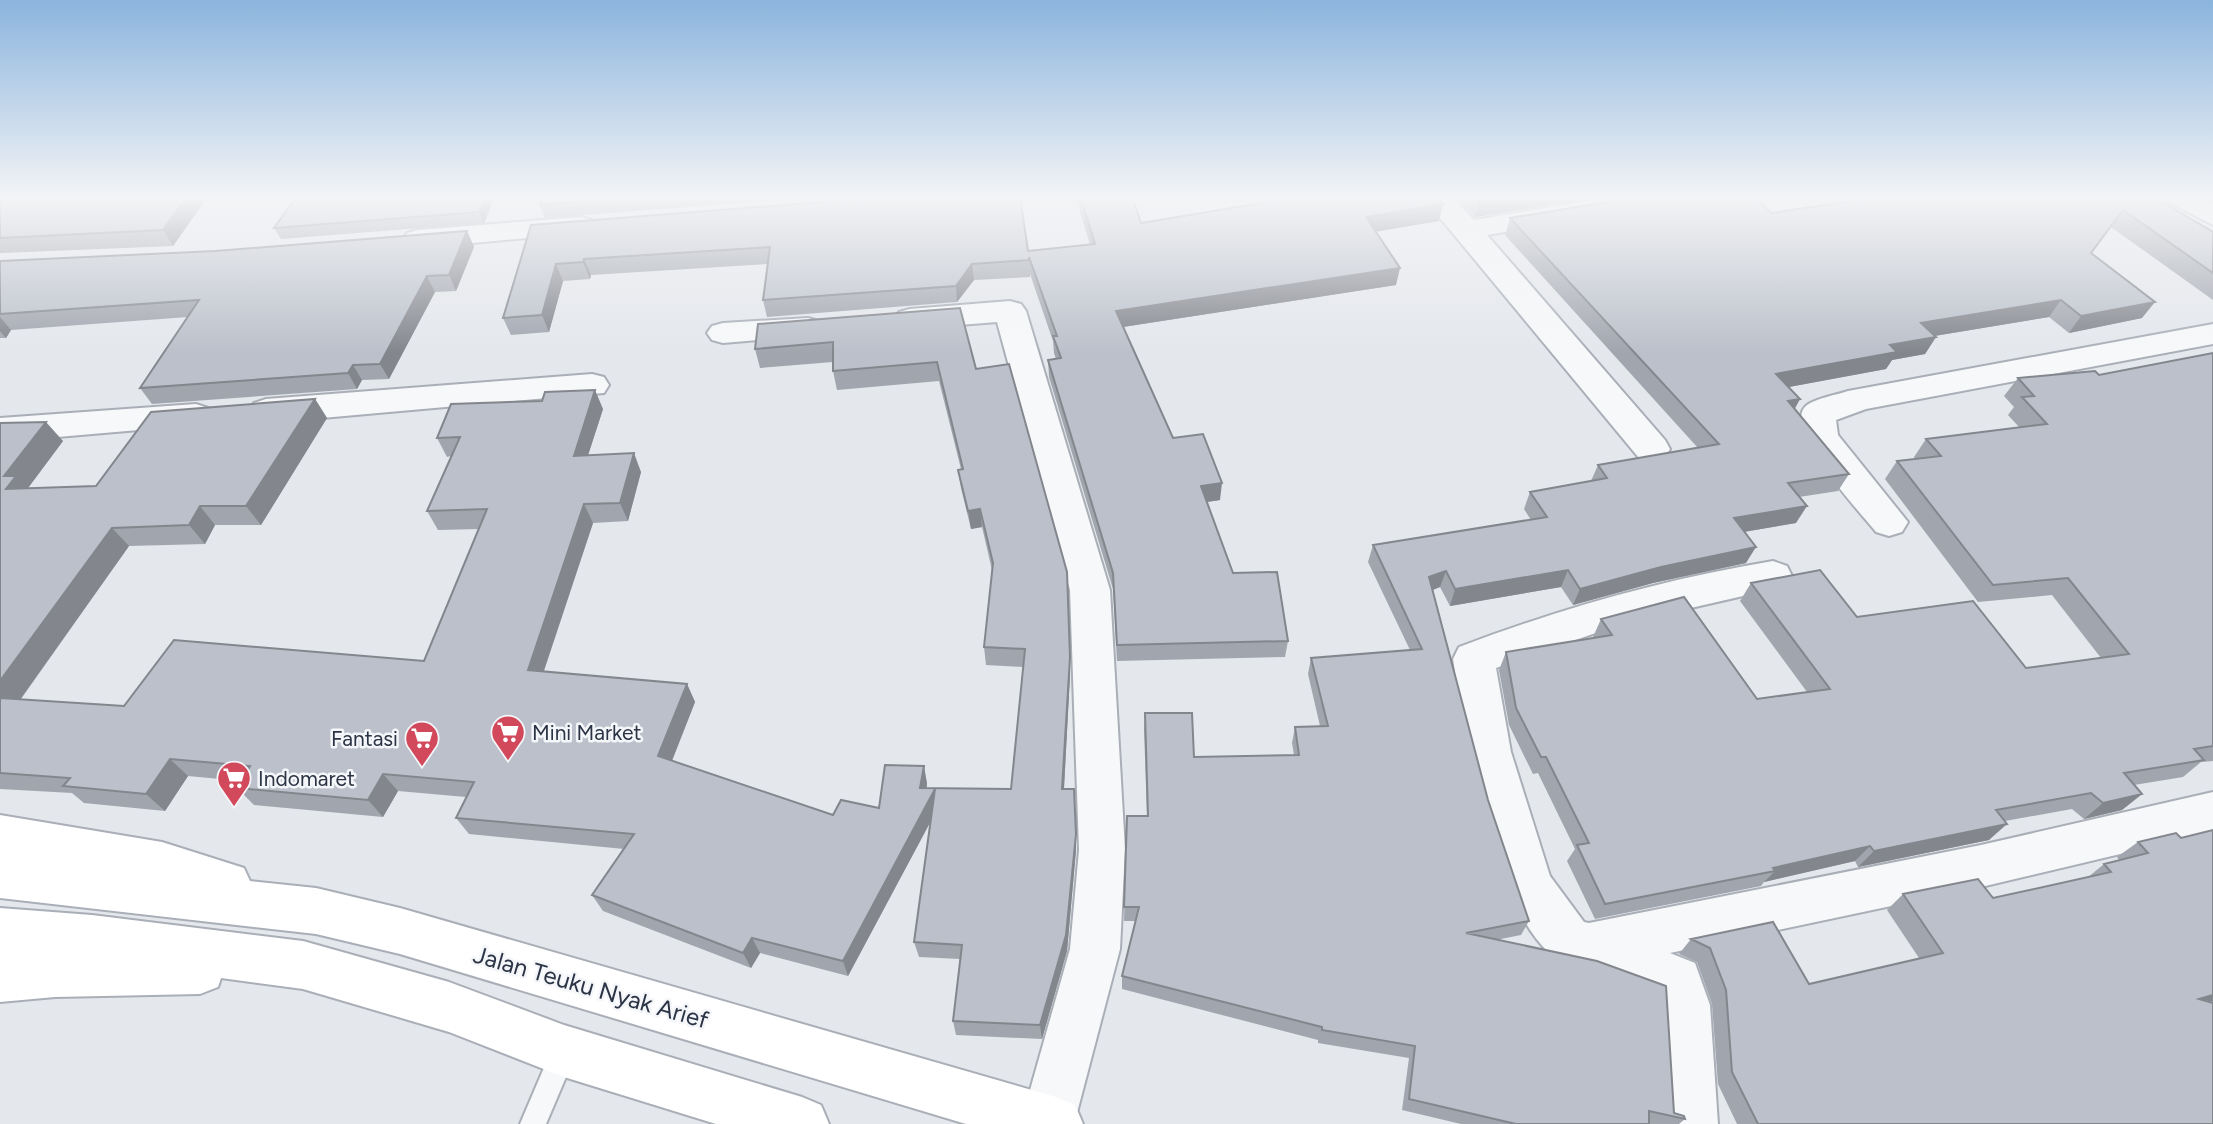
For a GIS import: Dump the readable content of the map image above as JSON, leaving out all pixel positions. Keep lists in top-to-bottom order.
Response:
{
  "streets": {
    "main road": ["Jalan Teuku Nyak Arief"]
  },
  "places": {
    "supermarket": ["Mini Market", "Fantasi", "Indomaret"]
  }
}
